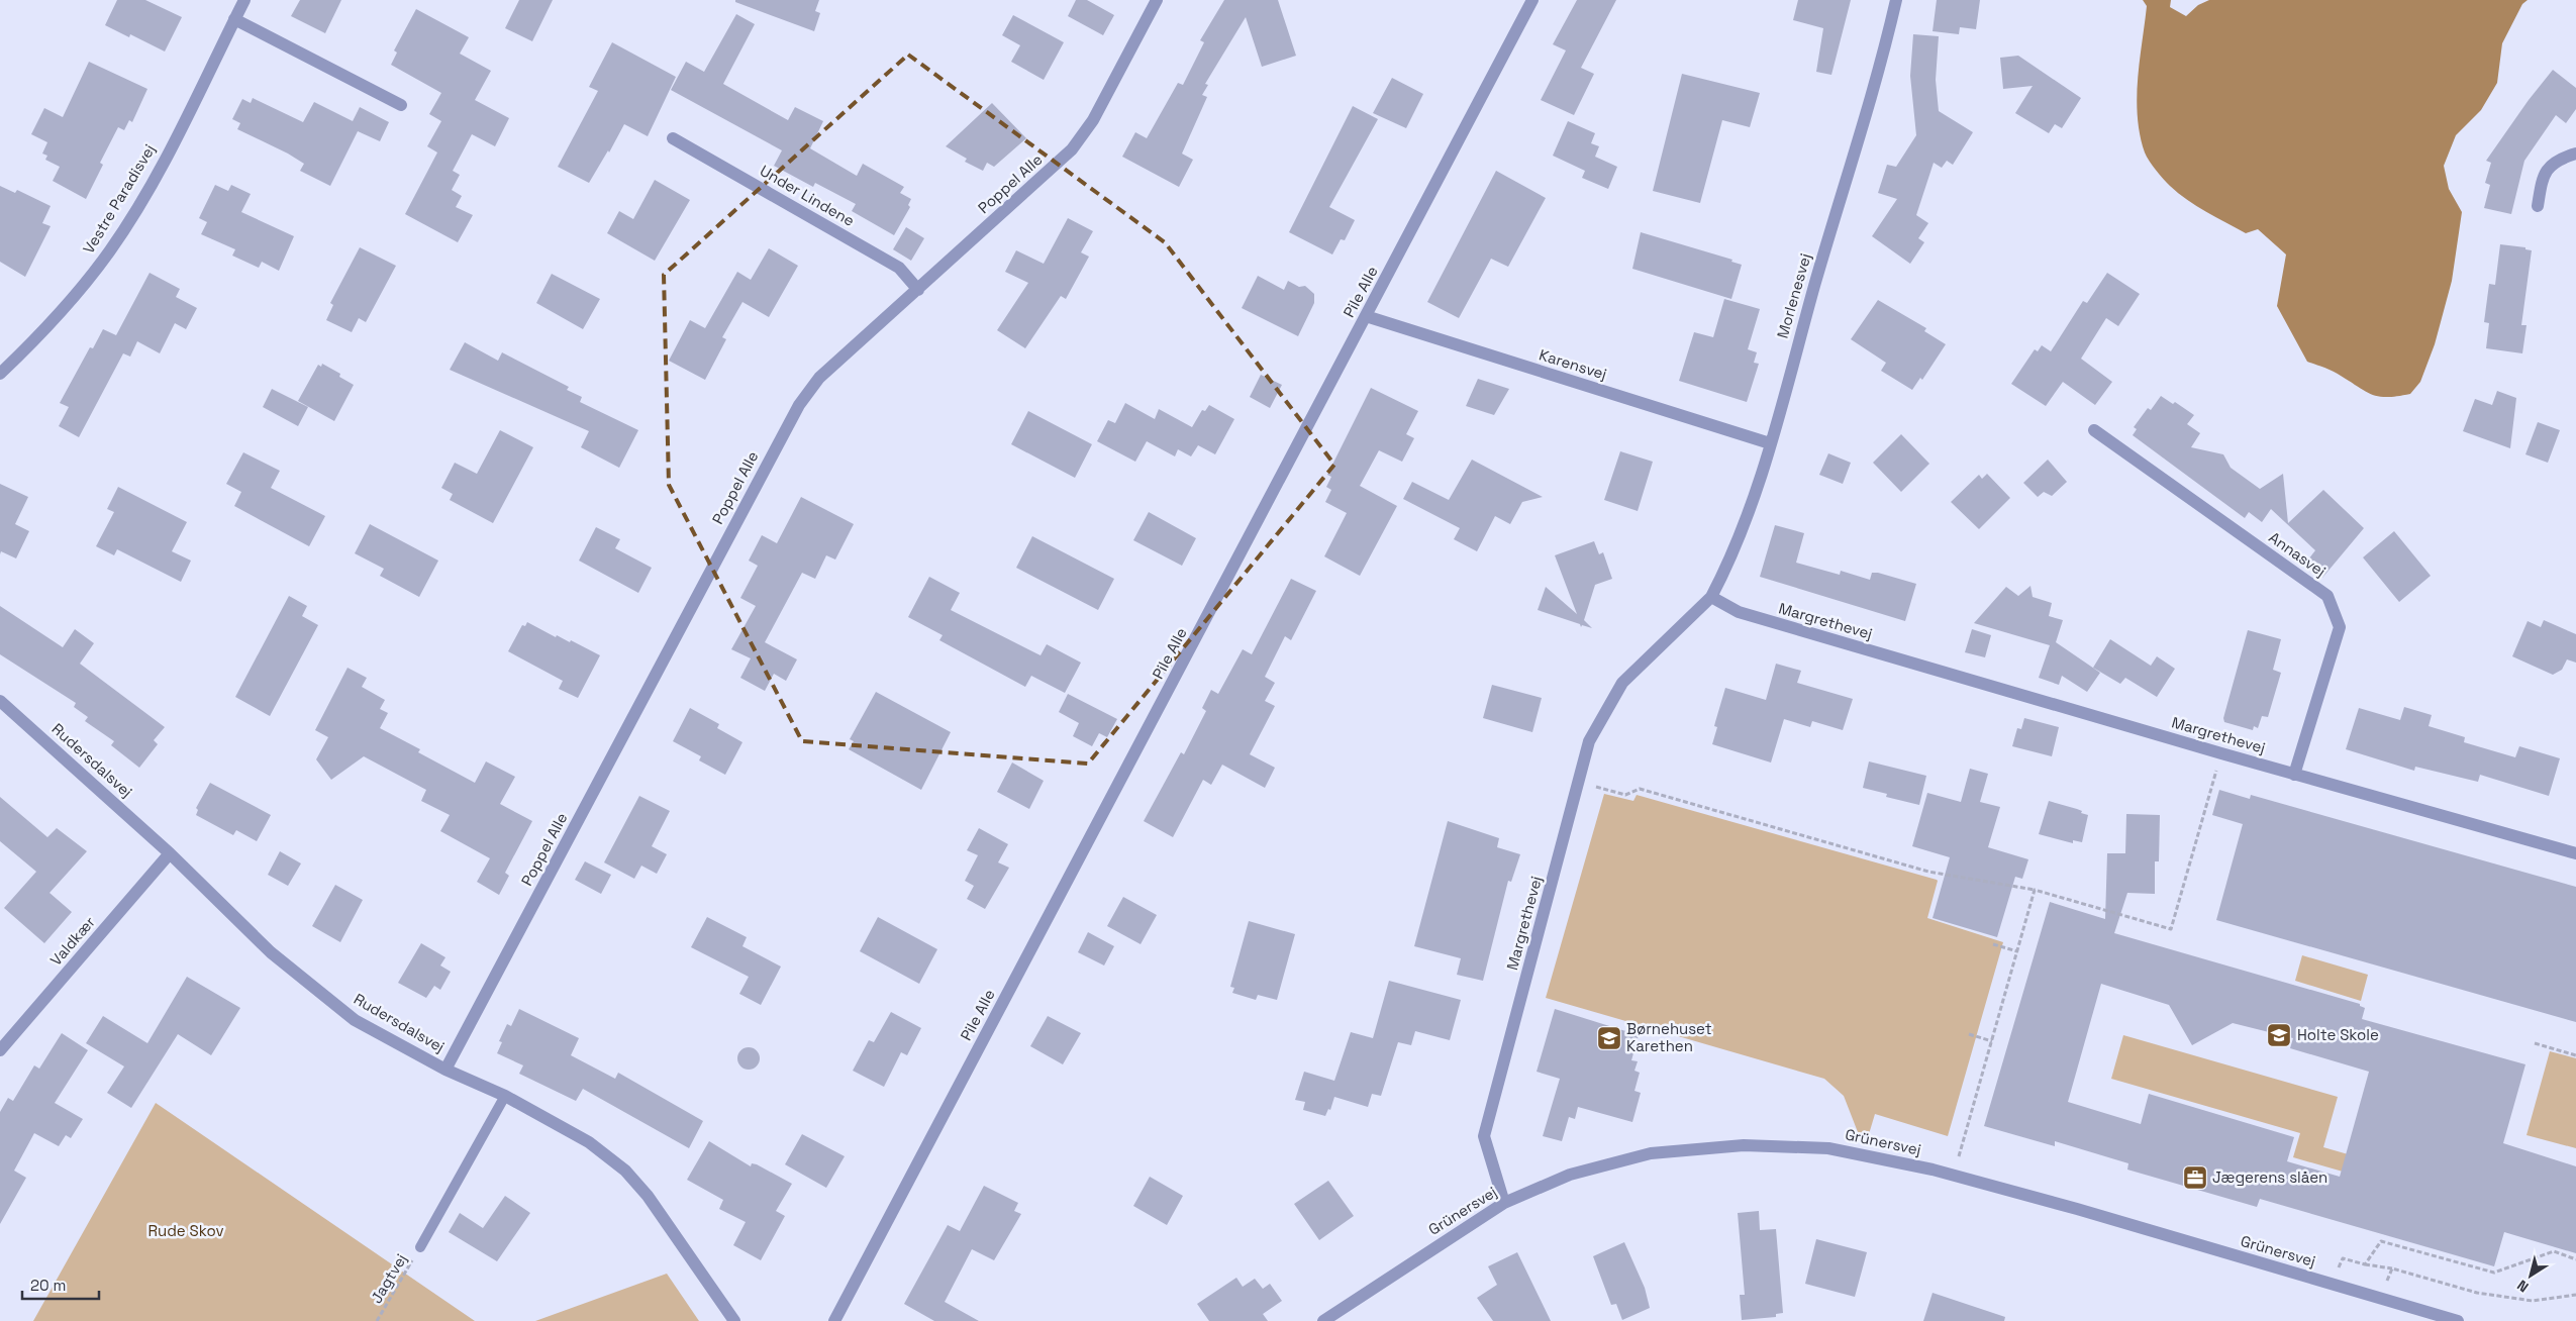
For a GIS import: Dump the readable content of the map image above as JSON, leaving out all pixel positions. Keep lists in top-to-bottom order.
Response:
{
  "streets": {
    "street": [
      "Poppel Alle",
      "Under Lindene",
      "Vestre Paradisvej",
      "Pile Alle",
      "Morlenesvej",
      "Karensvej",
      "Annasvej",
      "Margrethevej",
      "Rudersdalsvej",
      "Valdkær",
      "Grünersvej"
    ],
    "path": ["Jagtvej"]
  },
  "crossings": [
    ["Poppel Alle", "Under Lindene"],
    ["Poppel Alle", "Rudersdalsvej"],
    ["Pile Alle", "Karensvej"],
    ["Morlenesvej", "Karensvej"],
    ["Morlenesvej", "Margrethevej"],
    ["Annasvej", "Margrethevej"],
    ["Margrethevej", "Grünersvej"],
    ["Rudersdalsvej", "Valdkær"]
  ],
  "parks": ["Rude Skov"],
  "places": {
    "school or university": ["Holte Skole", "Børnehuset Karethen"],
    "office": ["Jægerens slåen"]
  },
  "scale_bar": "20 m",
  "north": "bottom left"
}
